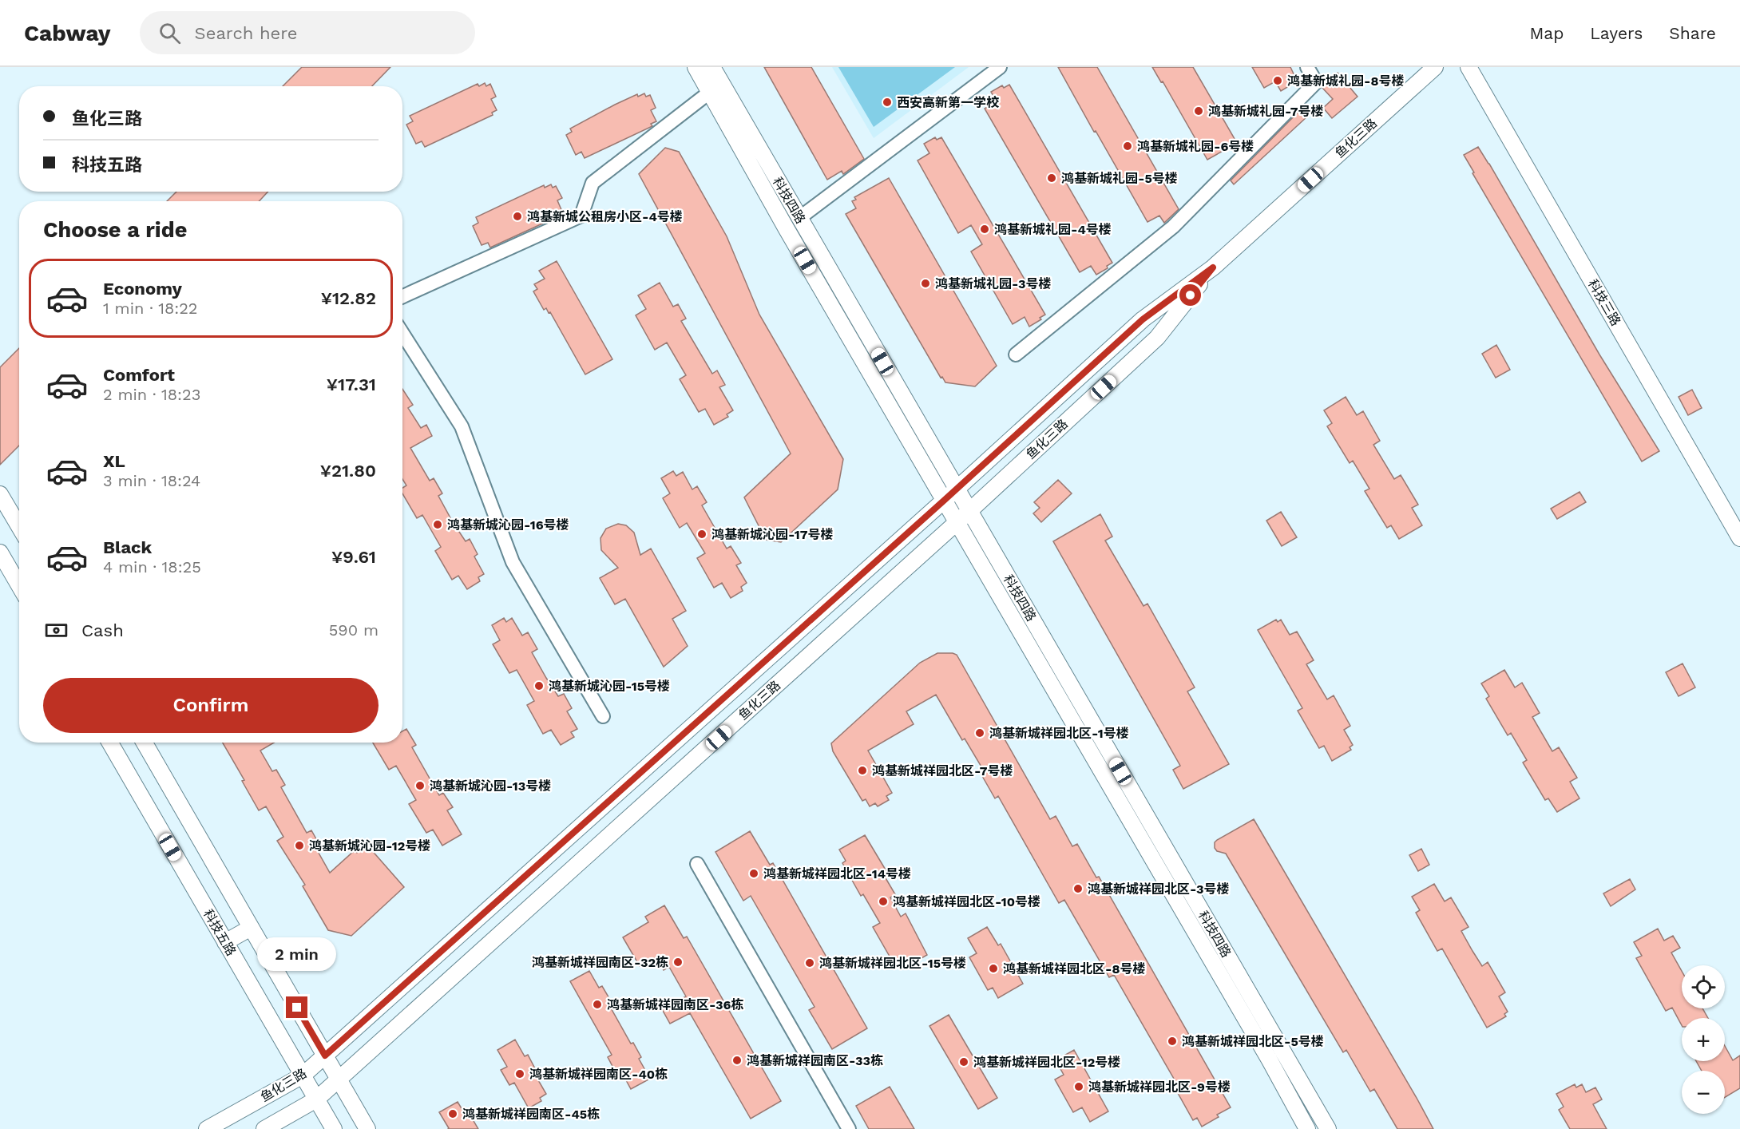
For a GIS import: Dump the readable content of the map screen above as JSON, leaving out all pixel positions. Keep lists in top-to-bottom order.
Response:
{
  "streets": {
    "street": [
      "鱼化三路",
      "科技四路",
      "科技三路",
      "科技五路"
    ]
  },
  "crossings": [
    ["鱼化三路", "科技四路"],
    ["鱼化三路", "科技五路"]
  ],
  "places": [
    "鸿基新城礼园-8号楼",
    "西安高新第一学校",
    "鸿基新城礼园-7号楼",
    "鸿基新城礼园-6号楼",
    "鸿基新城礼园-5号楼",
    "鸿基新城公租房小区-4号楼",
    "鸿基新城礼园-4号楼",
    "鸿基新城礼园-3号楼",
    "鸿基新城沁园-16号楼",
    "鸿基新城沁园-17号楼",
    "鸿基新城沁园-15号楼",
    "鸿基新城祥园北区-1号楼",
    "鸿基新城祥园北区-7号楼",
    "鸿基新城沁园-13号楼",
    "鸿基新城沁园-12号楼",
    "鸿基新城祥园北区-14号楼",
    "鸿基新城祥园北区-3号楼",
    "鸿基新城祥园北区-10号楼",
    "鸿基新城祥园南区-32栋",
    "鸿基新城祥园北区-15号楼",
    "鸿基新城祥园北区-8号楼",
    "鸿基新城祥园南区-36栋",
    "鸿基新城祥园北区-5号楼",
    "鸿基新城祥园南区-33栋",
    "鸿基新城祥园北区-12号楼",
    "鸿基新城祥园南区-40栋",
    "鸿基新城祥园北区-9号楼",
    "鸿基新城祥园南区-45栋"
  ],
  "page": {
    "header": "Cabway",
    "search": "Search here",
    "nav": ["Map", "Layers", "Share"],
    "banner": ["鱼化三路", "科技五路"],
    "heading": "Choose a ride",
    "list": [
      {
        "name": "Economy",
        "note": "1 min · 18:22",
        "value": "¥12.82"
      },
      {
        "name": "Comfort",
        "note": "2 min · 18:23",
        "value": "¥17.31"
      },
      {
        "name": "XL",
        "note": "3 min · 18:24",
        "value": "¥21.80"
      },
      {
        "name": "Black",
        "note": "4 min · 18:25",
        "value": "¥9.61"
      }
    ],
    "pay": ["Cash", "590 m"],
    "buttons": "Confirm",
    "bubble": "2 min",
    "map_buttons": ["+", "−"]
  }
}
